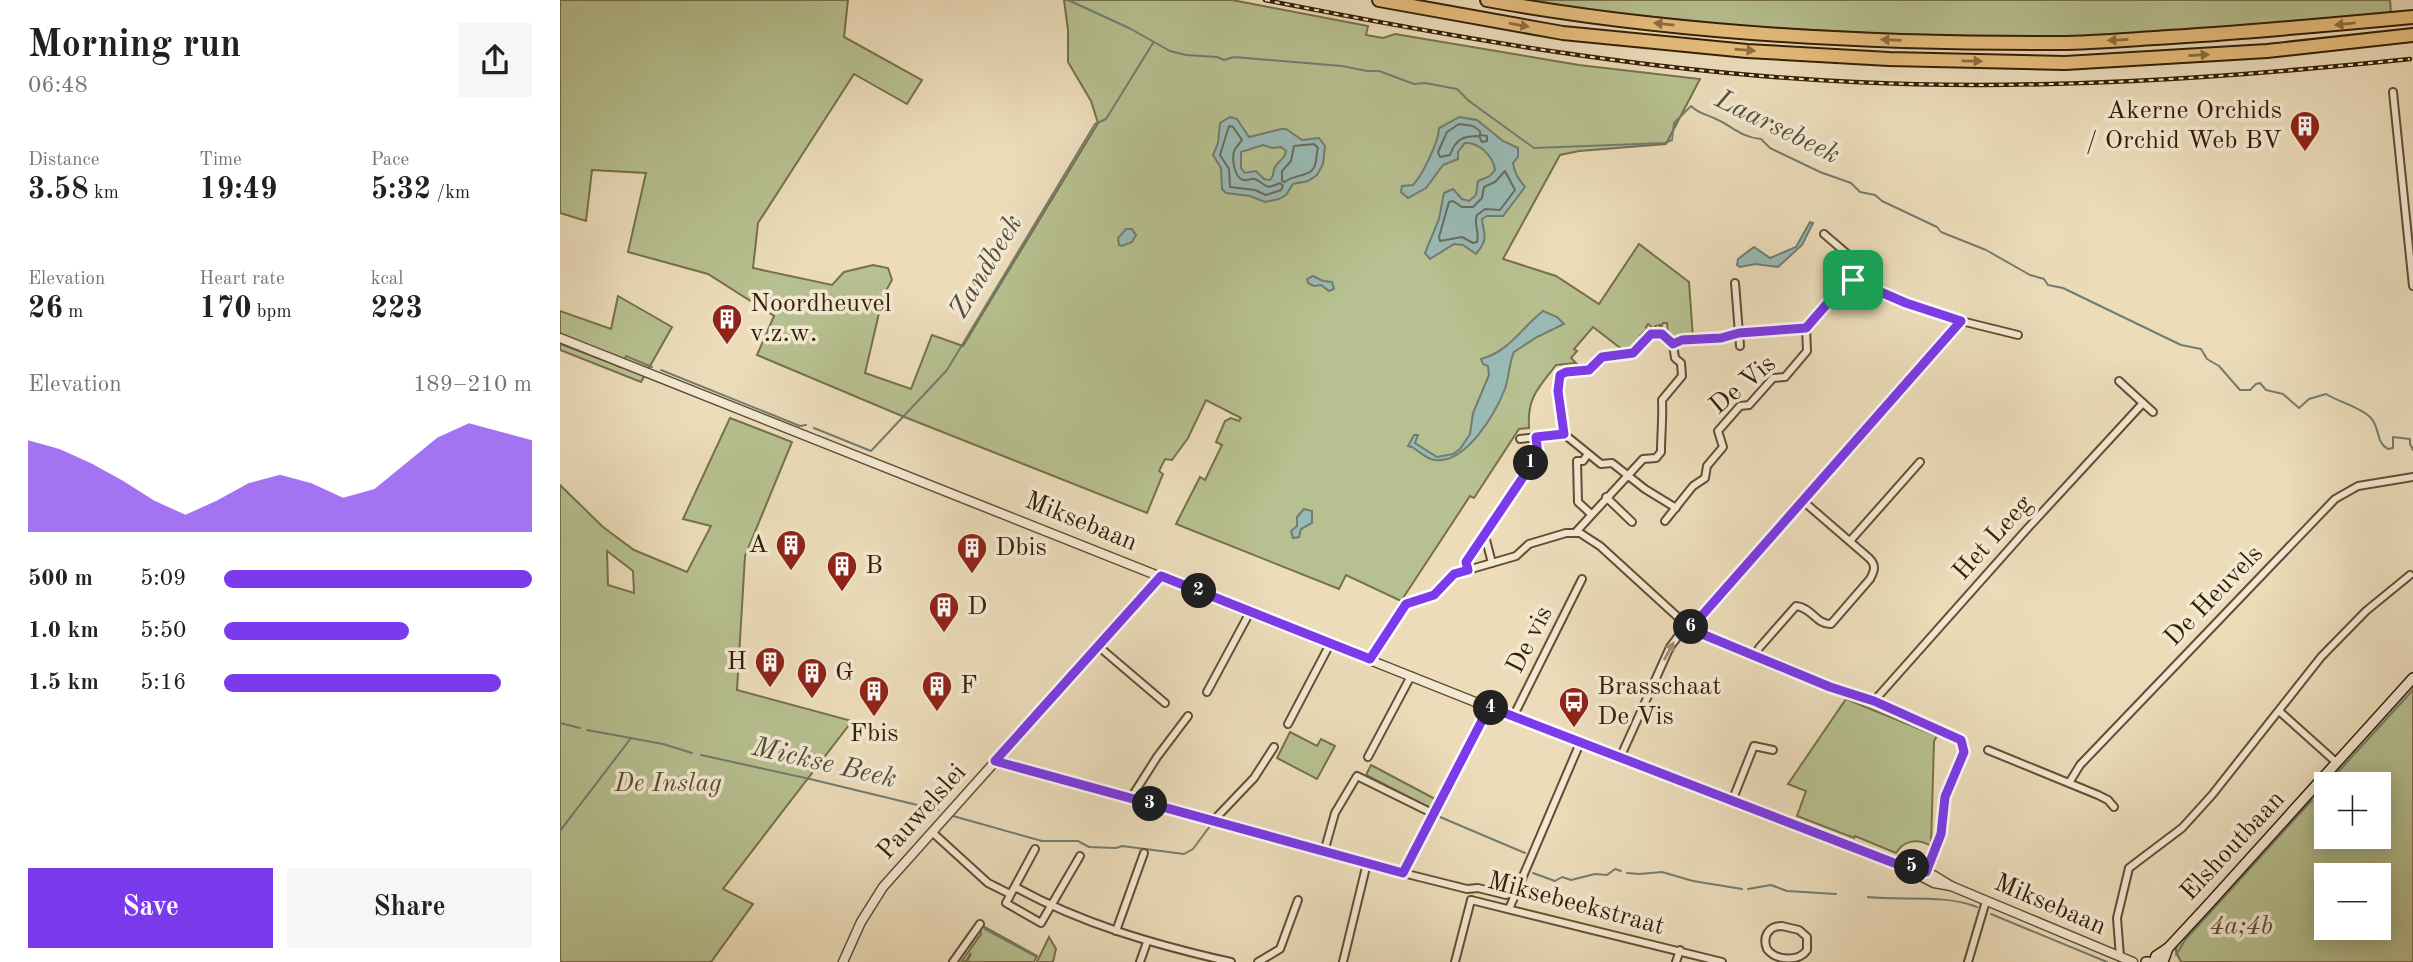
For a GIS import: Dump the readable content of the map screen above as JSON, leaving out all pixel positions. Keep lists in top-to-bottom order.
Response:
{
  "streets": {
    "main road": ["Elshoutbaan"],
    "street": [
      "De Vis",
      "Miksebaan",
      "Het Leeg",
      "De Heuvels",
      "De vis",
      "Pauwelslei",
      "Miksebeekstraat"
    ]
  },
  "crossings": [
    ["Miksebaan", "De vis"],
    ["Miksebaan", "Pauwelslei"],
    ["Pauwelslei", "Miksebeekstraat"]
  ],
  "water": ["Laarsebeek", "Zandbeek", "Mickse Beek"],
  "parks": ["De Inslag", "4a;4b"],
  "places": {
    "building": [
      "Akerne Orchids / Orchid Web BV",
      "Noordheuvel v.z.w.",
      "A",
      "Dbis",
      "B",
      "D",
      "H",
      "G",
      "F",
      "Fbis"
    ],
    "bus stop": ["Brasschaat De Vis"]
  },
  "page": {
    "heading": ["Morning run", "06:48"],
    "stats": [
      ["Distance", "3.58 km"],
      ["Time", "19:49"],
      ["Pace", "5:32 /km"],
      ["Elevation", "26 m"],
      ["Heart rate", "170 bpm"],
      ["kcal", "223"]
    ],
    "chart": ["Elevation", "189–210 m"],
    "pins": [
      "1",
      "2",
      "6",
      "4",
      "3",
      "5"
    ],
    "list": [
      {
        "name": "500 m",
        "note": "5:09"
      },
      {
        "name": "1.0 km",
        "note": "5:50"
      },
      {
        "name": "1.5 km",
        "note": "5:16"
      }
    ],
    "map_buttons": ["+", "−"],
    "buttons": ["Save", "Share"]
  }
}
